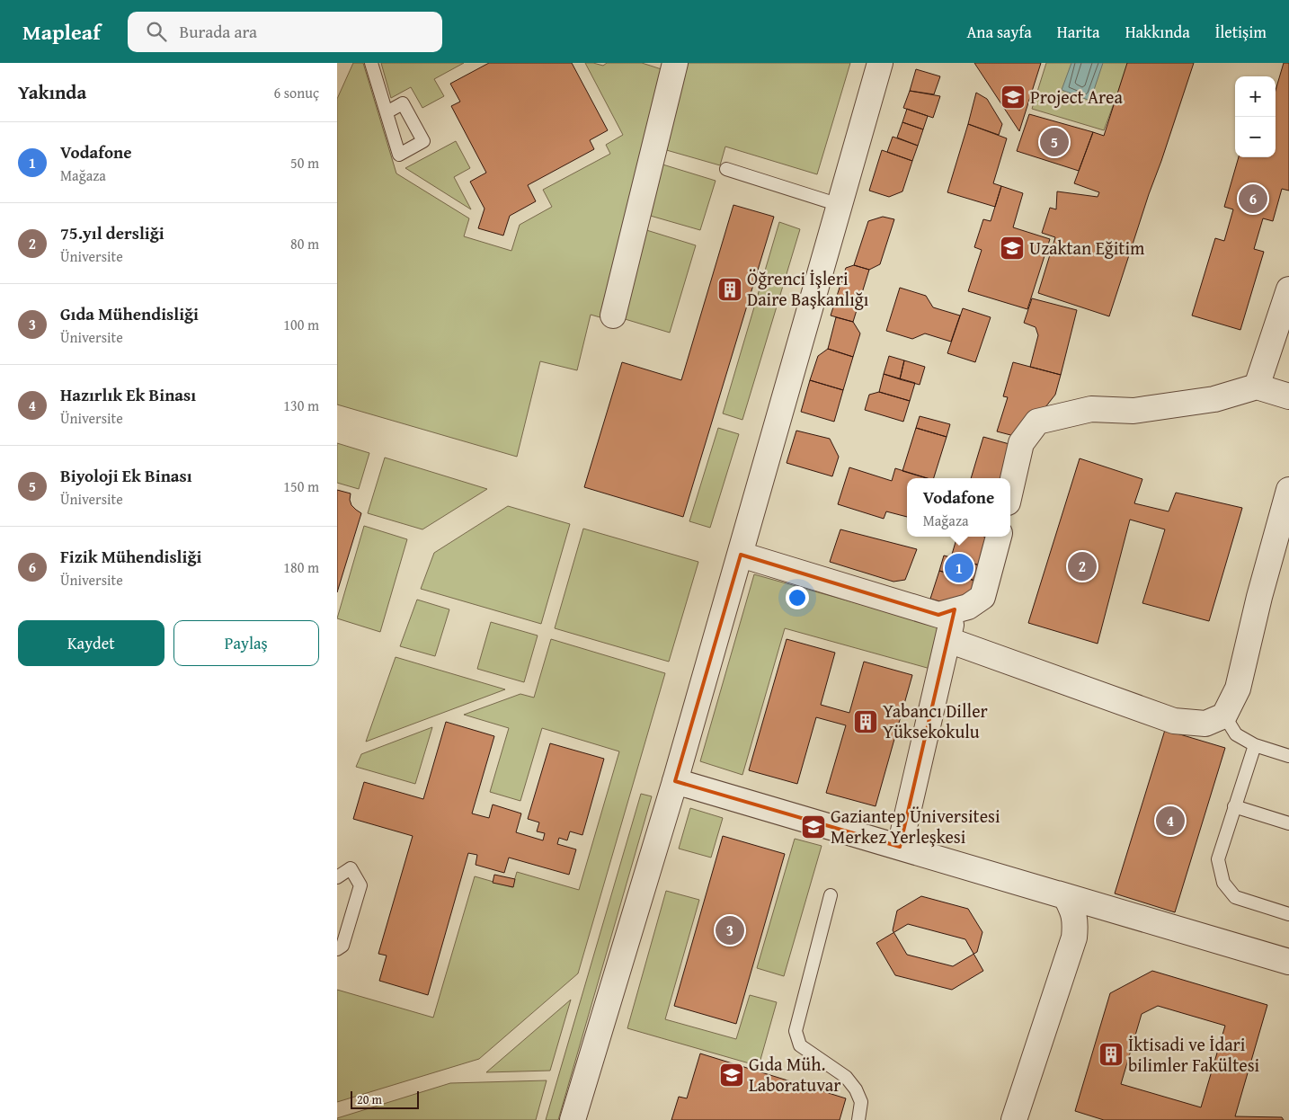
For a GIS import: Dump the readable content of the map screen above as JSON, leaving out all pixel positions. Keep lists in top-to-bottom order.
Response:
{
  "places": {
    "school or university": [
      "Project Area",
      "Uzaktan Eğitim",
      "Gaziantep Üniversitesi Merkez Yerleşkesi",
      "Gıda Müh. Laboratuvar"
    ],
    "building": ["Öğrenci İşleri Daire Başkanlığı", "Yabancı Diller Yüksekokulu", "İktisadi ve İdari bilimler Fakültesi"]
  },
  "scale_bar": "20 m",
  "page": {
    "header": "Mapleaf",
    "search": "Burada ara",
    "nav": [
      "Ana sayfa",
      "Harita",
      "Hakkında",
      "İletişim"
    ],
    "heading": ["Yakında", "6 sonuç"],
    "map_buttons": ["+", "−"],
    "list": [
      {
        "mark": "1",
        "name": "Vodafone",
        "note": "Mağaza",
        "value": "50 m"
      },
      {
        "mark": "2",
        "name": "75.yıl dersliği",
        "note": "Üniversite",
        "value": "80 m"
      },
      {
        "mark": "3",
        "name": "Gıda Mühendisliği",
        "note": "Üniversite",
        "value": "100 m"
      },
      {
        "mark": "4",
        "name": "Hazırlık Ek Binası",
        "note": "Üniversite",
        "value": "130 m"
      },
      {
        "mark": "5",
        "name": "Biyoloji Ek Binası",
        "note": "Üniversite",
        "value": "150 m"
      },
      {
        "mark": "6",
        "name": "Fizik Mühendisliği",
        "note": "Üniversite",
        "value": "180 m"
      }
    ],
    "pins": [
      "5",
      "6",
      "2",
      "1",
      "4",
      "3"
    ],
    "popup": ["Vodafone", "Mağaza"],
    "buttons": ["Kaydet", "Paylaş"],
    "scale": "20 m"
  }
}
